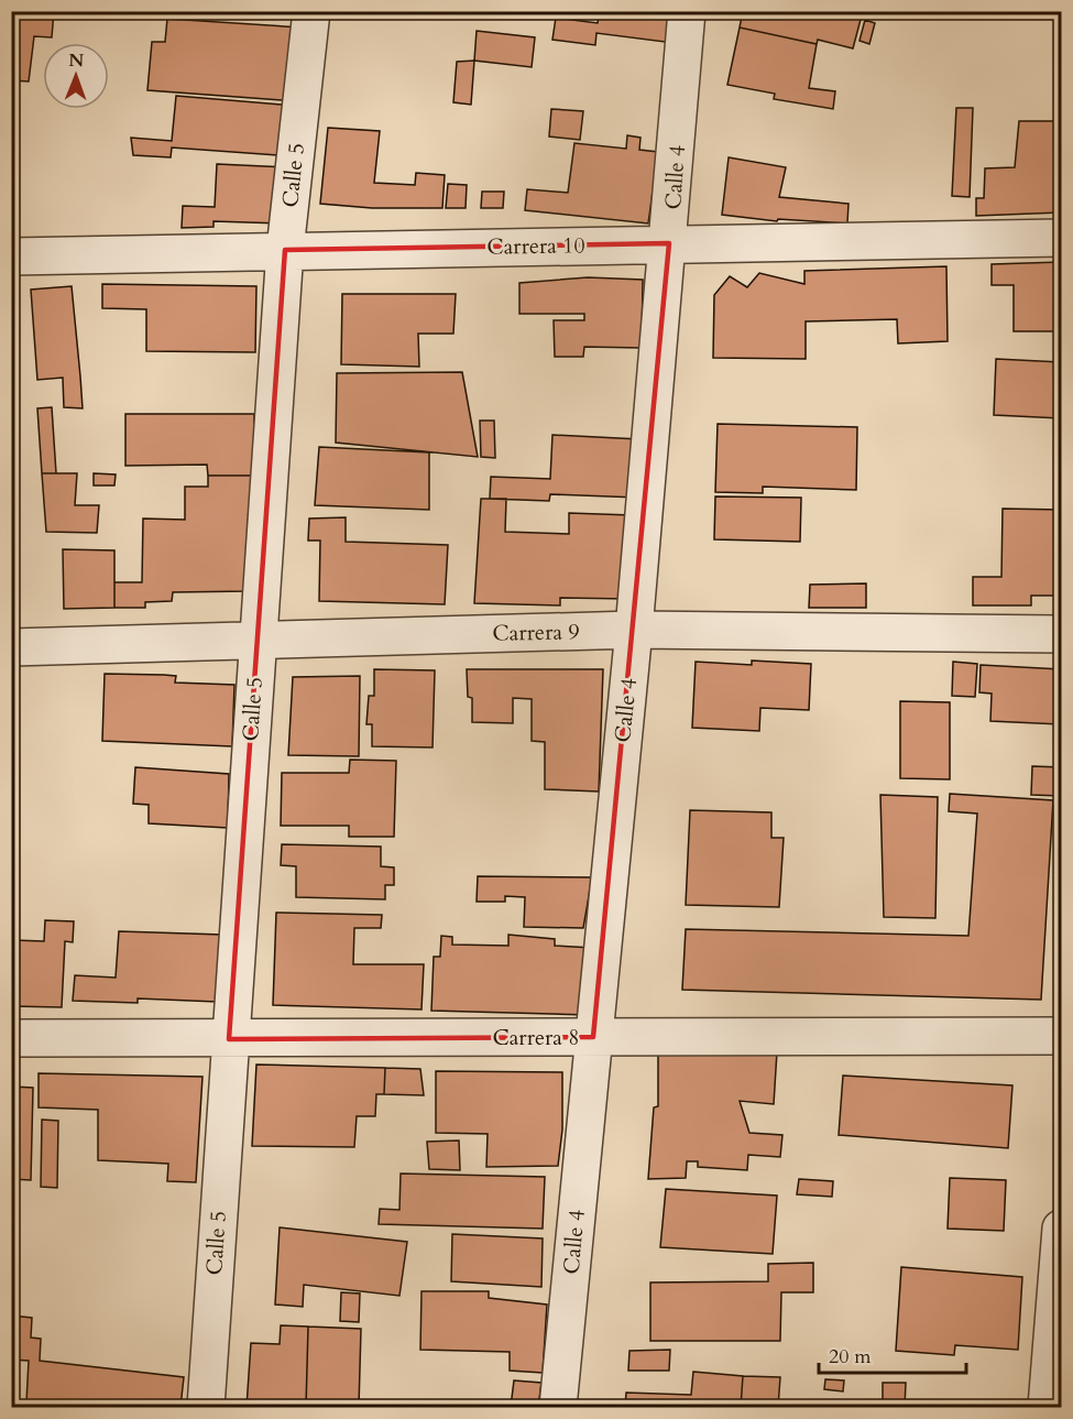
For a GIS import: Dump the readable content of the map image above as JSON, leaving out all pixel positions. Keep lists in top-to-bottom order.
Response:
{
  "streets": {
    "street": [
      "Calle 5",
      "Calle 4",
      "Carrera 10",
      "Carrera 9",
      "Carrera 8"
    ]
  },
  "crossings": [
    ["Calle 5", "Carrera 10"],
    ["Calle 5", "Carrera 9"],
    ["Calle 5", "Carrera 8"],
    ["Calle 4", "Carrera 10"],
    ["Calle 4", "Carrera 9"],
    ["Calle 4", "Carrera 8"]
  ],
  "scale_bar": "20 m",
  "north": "top"
}
